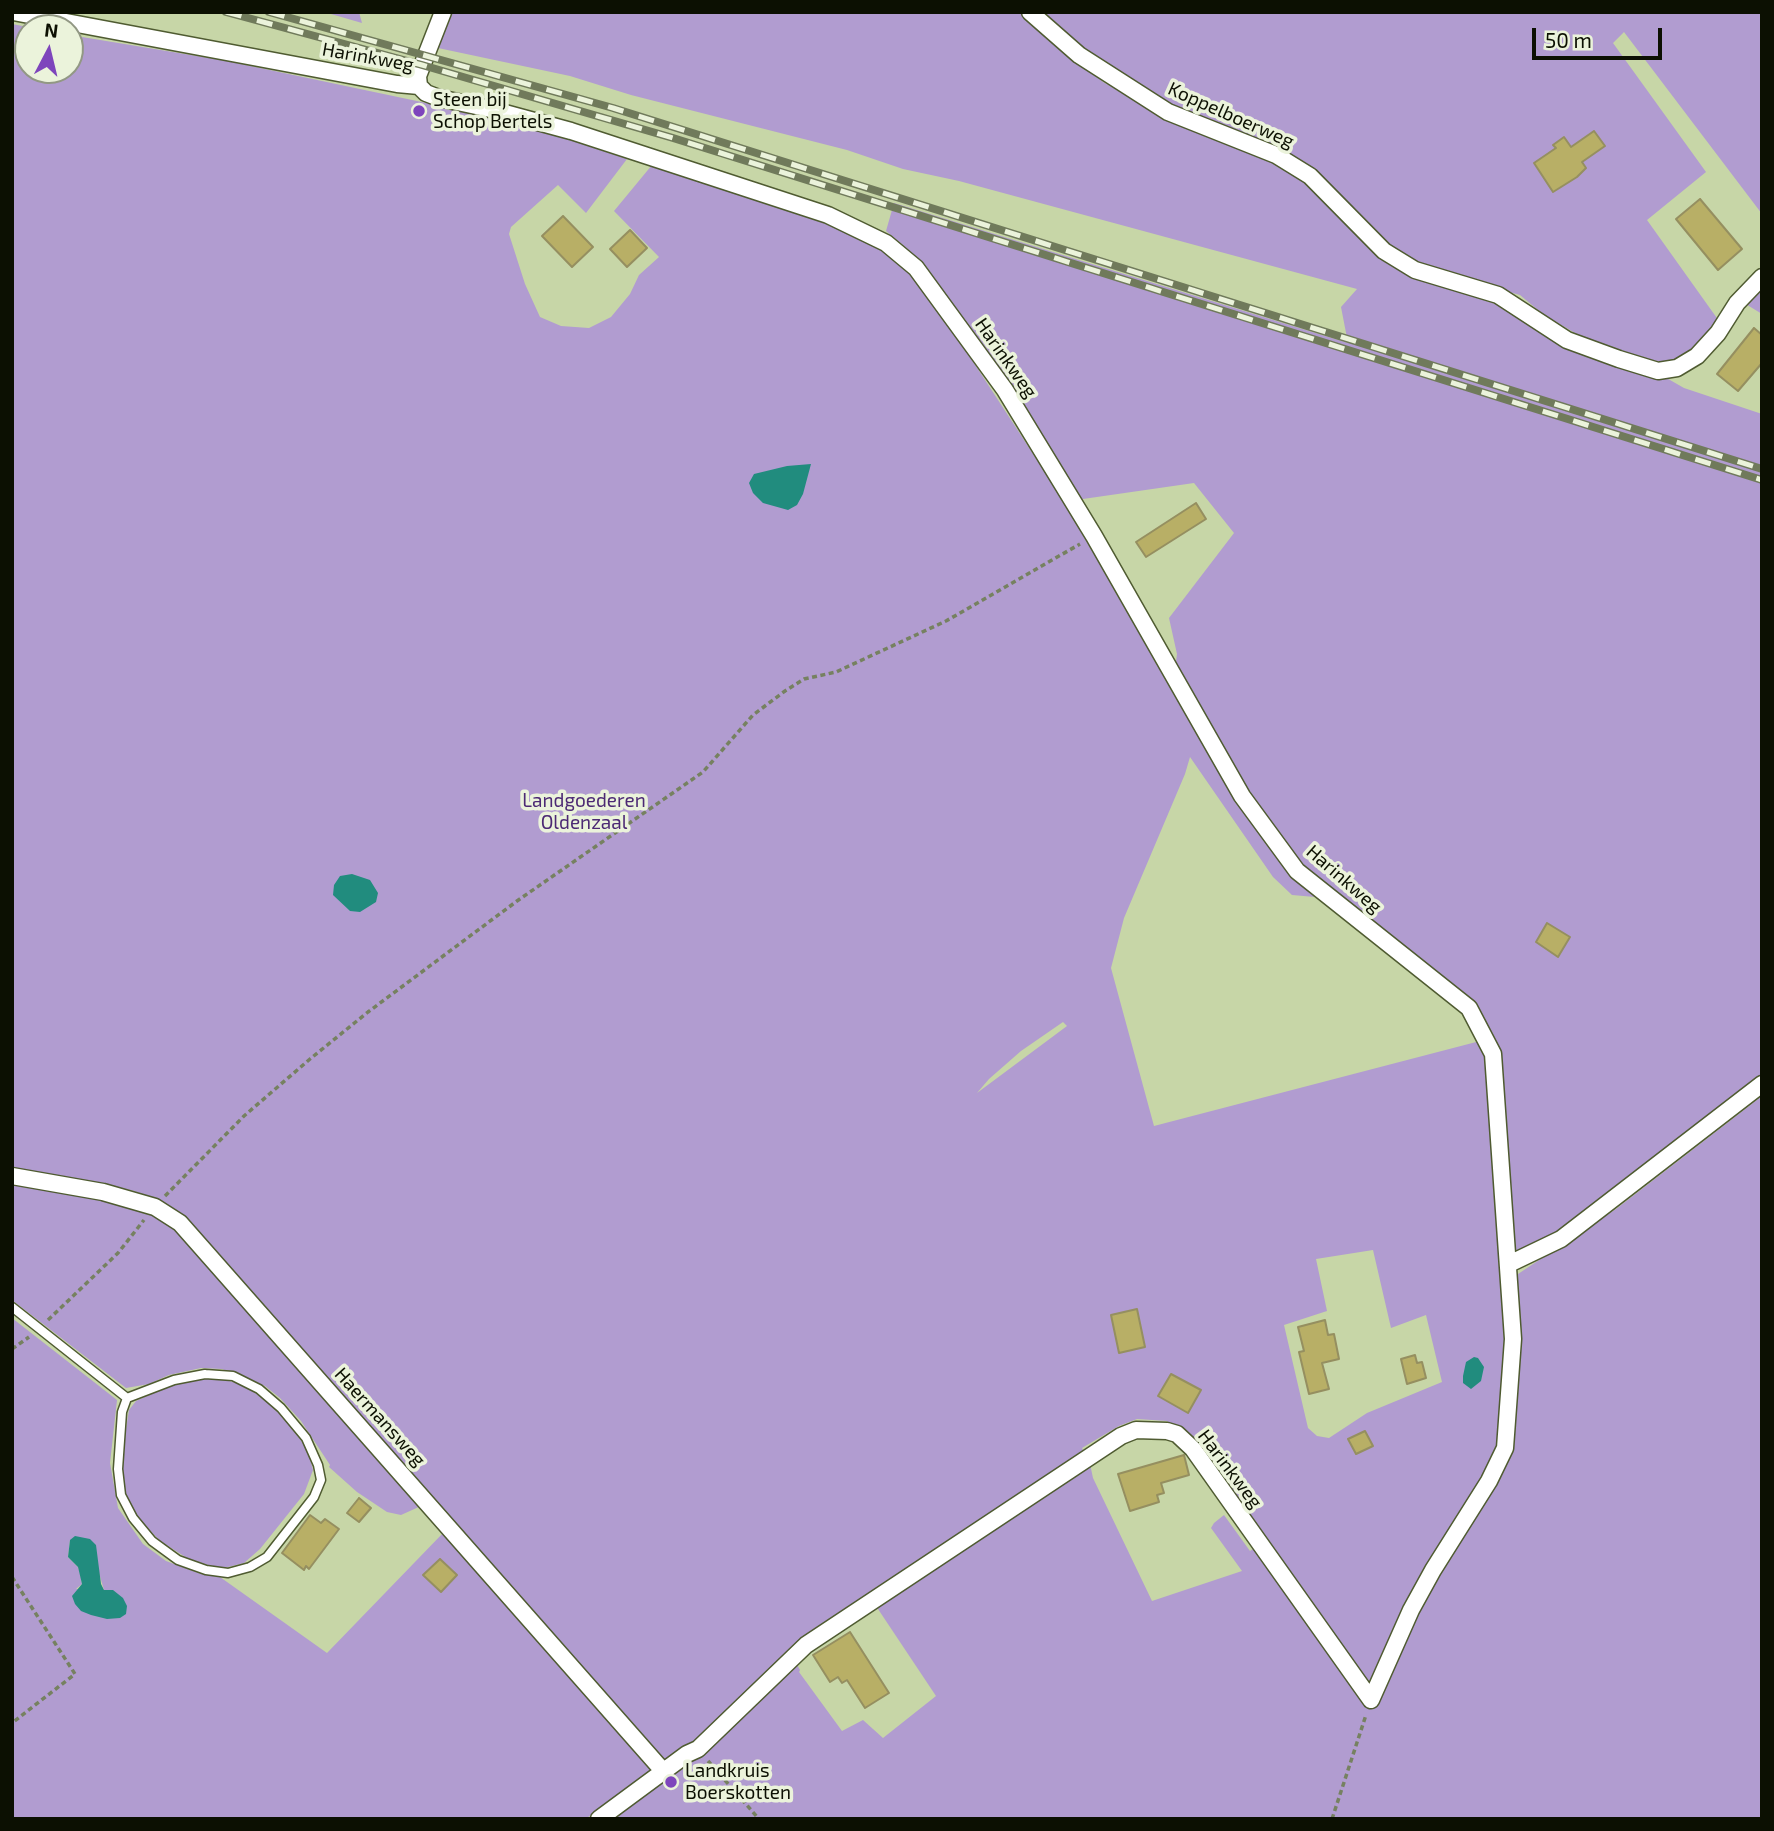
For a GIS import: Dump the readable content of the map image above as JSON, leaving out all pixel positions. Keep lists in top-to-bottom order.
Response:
{
  "streets": {
    "street": ["Harinkweg", "Koppelboerweg", "Haermansweg"]
  },
  "parks": ["Landgoederen Oldenzaal"],
  "places": ["Steen bij Schop Bertels", "Landkruis Boerskotten"],
  "scale_bar": "50 m",
  "north": "top"
}
